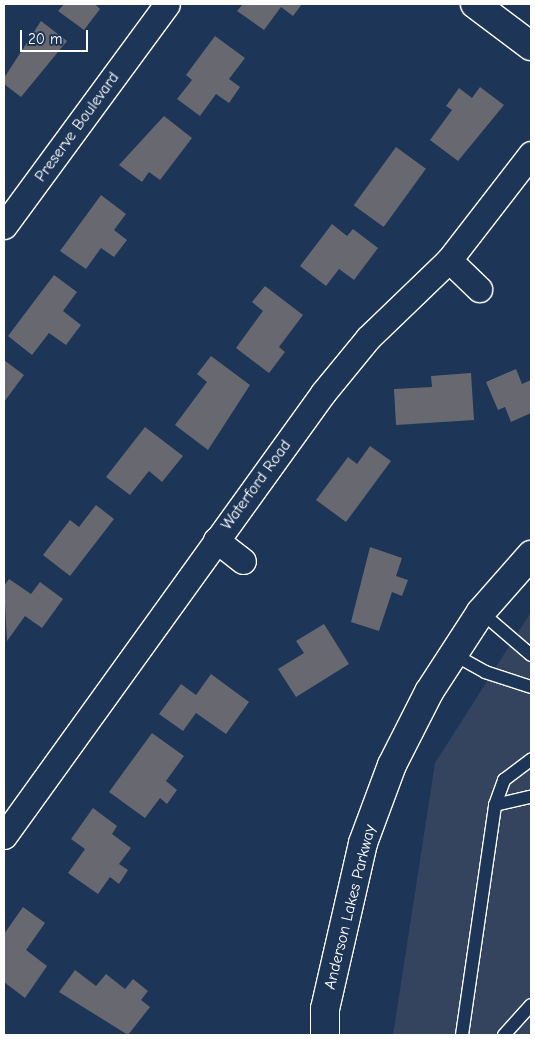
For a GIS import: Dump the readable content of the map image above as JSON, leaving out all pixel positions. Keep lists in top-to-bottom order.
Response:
{
  "streets": {
    "street": ["Preserve Boulevard", "Waterford Road", "Anderson Lakes Parkway"]
  },
  "scale_bar": "20 m"
}
